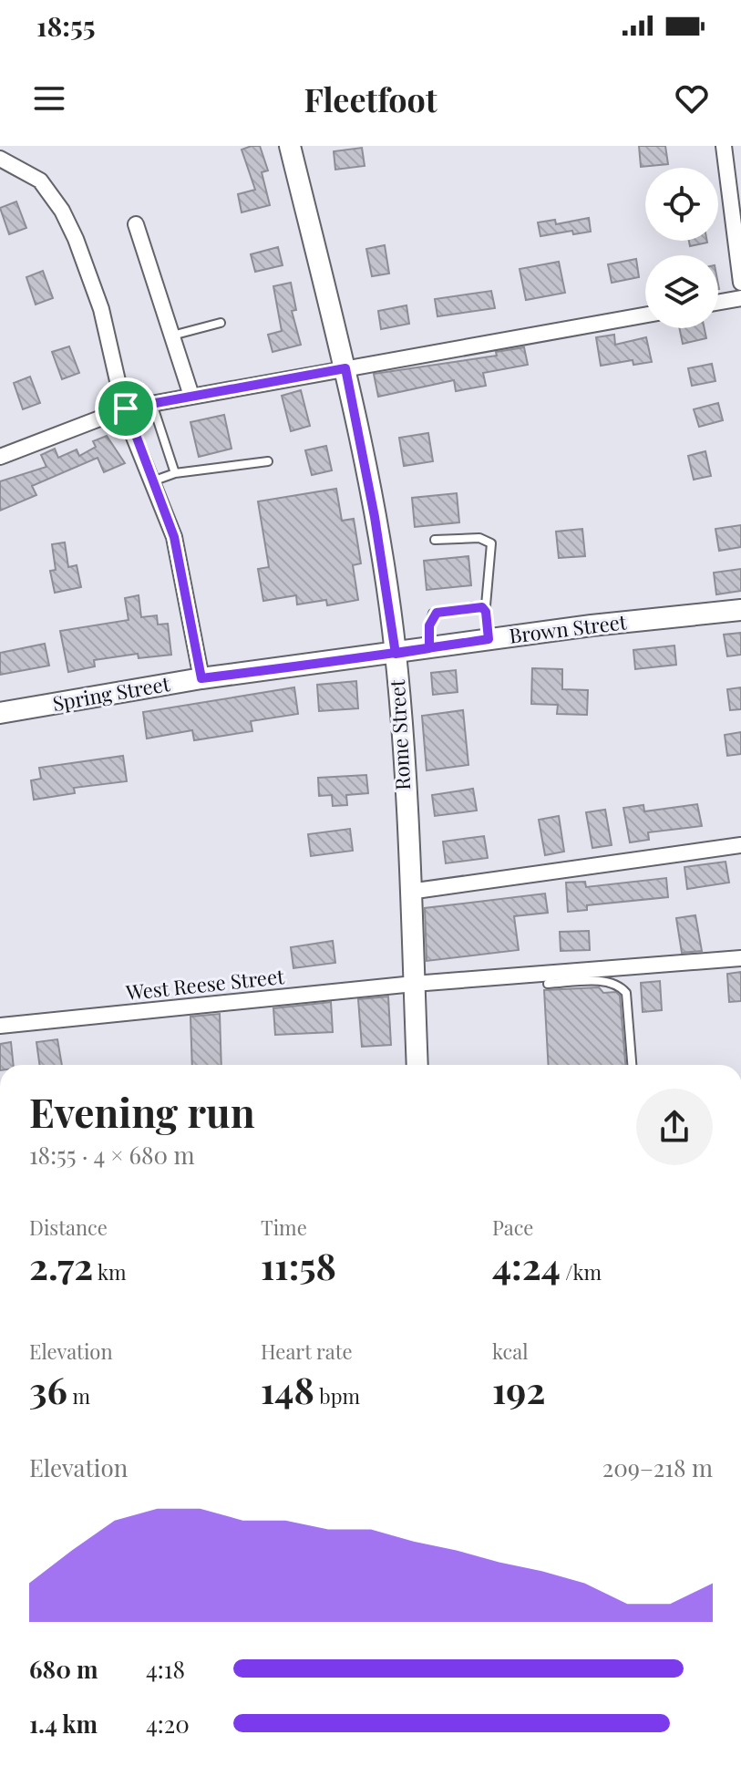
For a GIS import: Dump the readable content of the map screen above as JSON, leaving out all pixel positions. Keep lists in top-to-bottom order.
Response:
{
  "streets": {
    "street": [
      "Brown Street",
      "Spring Street",
      "Rome Street",
      "West Reese Street"
    ]
  },
  "crossings": [
    ["Brown Street", "Spring Street"],
    ["Brown Street", "Rome Street"],
    ["Spring Street", "Rome Street"],
    ["Rome Street", "West Reese Street"]
  ],
  "page": {
    "status": "18:55",
    "header": "Fleetfoot",
    "heading": ["Evening run", "18:55 · 4 × 680 m"],
    "stats": [
      ["Distance", "2.72 km"],
      ["Time", "11:58"],
      ["Pace", "4:24 /km"],
      ["Elevation", "36 m"],
      ["Heart rate", "148 bpm"],
      ["kcal", "192"]
    ],
    "chart": ["Elevation", "209–218 m"],
    "list": [
      {
        "name": "680 m",
        "note": "4:18"
      },
      {
        "name": "1.4 km",
        "note": "4:20"
      }
    ]
  }
}
